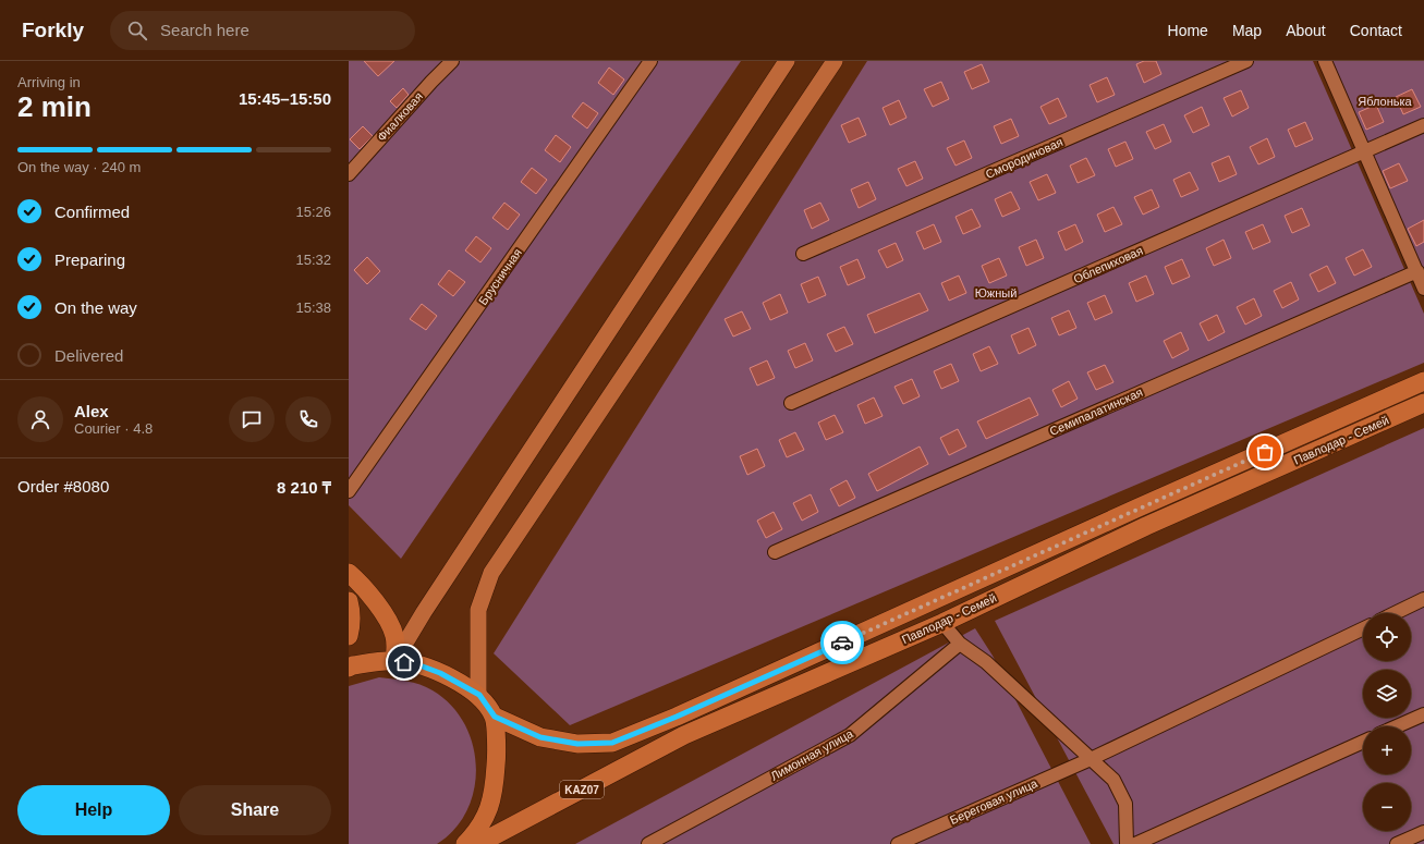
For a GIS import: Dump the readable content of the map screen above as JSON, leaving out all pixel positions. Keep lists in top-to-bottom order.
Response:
{
  "streets": {
    "highway": ["Павлодар - Семей", "KAZ07"],
    "street": [
      "Фиалковая",
      "Смородиновая",
      "Облепиховая",
      "Брусничная",
      "Семипалатинская",
      "Лимонная улица",
      "Береговая улица"
    ]
  },
  "parks": ["Яблонька", "Южный"],
  "page": {
    "header": "Forkly",
    "search": "Search here",
    "nav": [
      "Home",
      "Map",
      "About",
      "Contact"
    ],
    "heading": ["2 min", "Arriving in", "15:45–15:50"],
    "panel": [
      "Alex",
      "Courier · 4.8",
      "Order #8080",
      "8 210 ₸"
    ],
    "bar": "On the way · 240 m",
    "list": [
      ["Confirmed", "15:26"],
      ["Preparing", "15:32"],
      ["On the way", "15:38"],
      "Delivered"
    ],
    "map_buttons": ["+", "−"],
    "buttons": ["Help", "Share"]
  }
}
